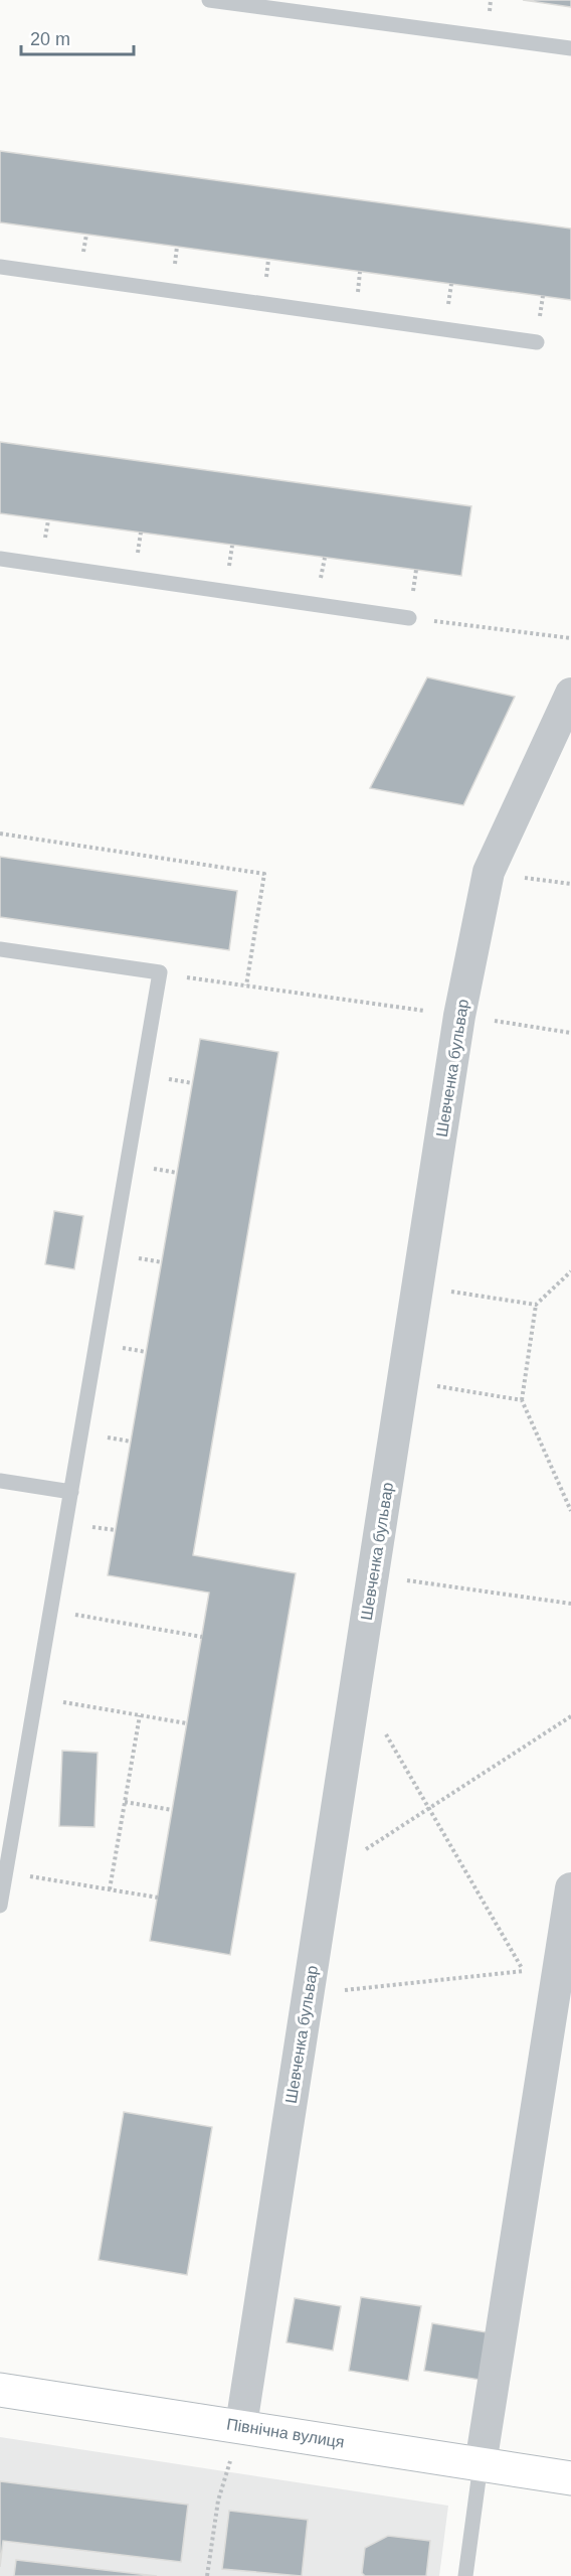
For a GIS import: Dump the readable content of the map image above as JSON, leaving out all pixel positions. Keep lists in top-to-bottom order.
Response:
{
  "streets": {
    "street": ["Шевченка бульвар", "Північна вулиця"]
  },
  "crossings": [
    ["Шевченка бульвар", "Північна вулиця"]
  ],
  "scale_bar": "20 m"
}
